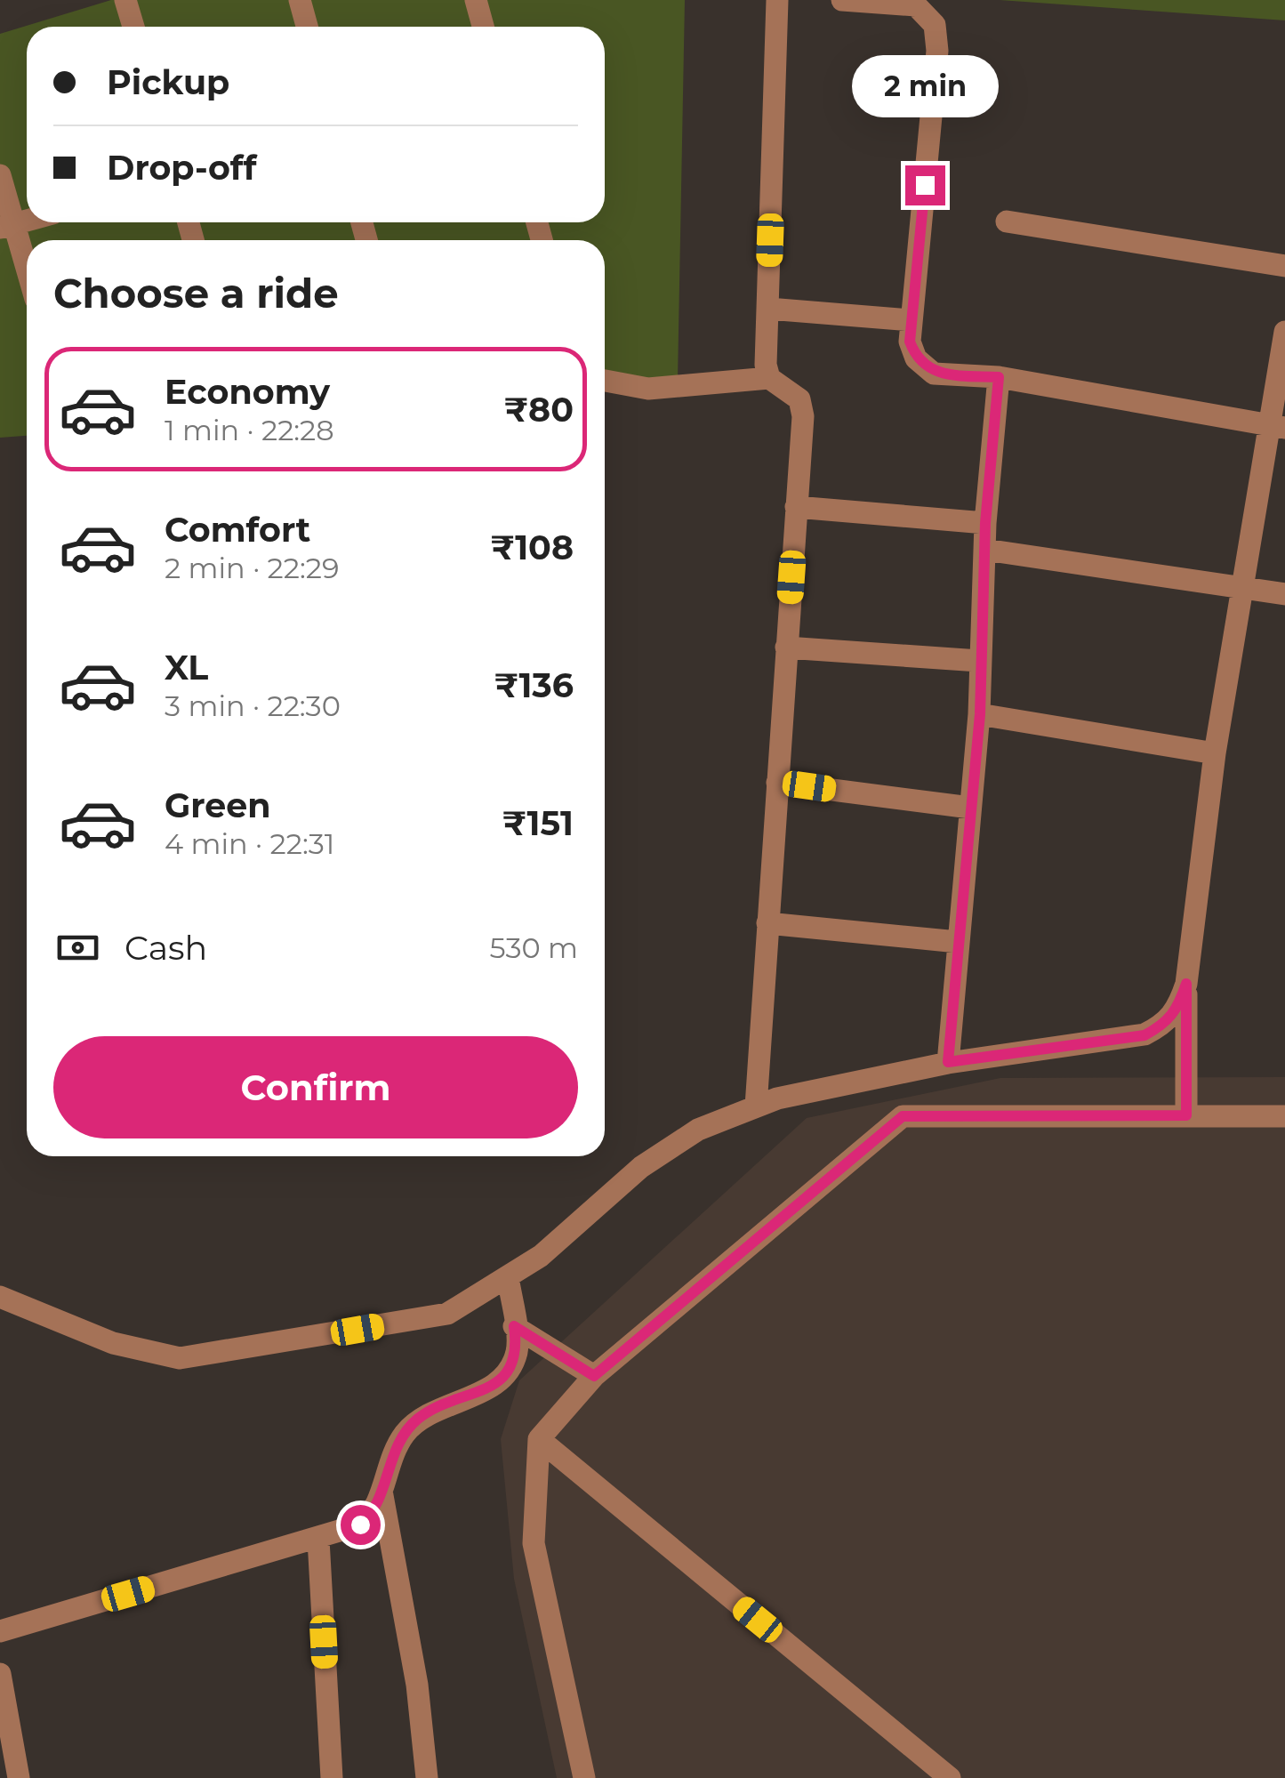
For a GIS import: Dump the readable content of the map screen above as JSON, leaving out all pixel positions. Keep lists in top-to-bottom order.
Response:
{
  "page": {
    "banner": ["Pickup", "Drop-off"],
    "bubble": "2 min",
    "heading": "Choose a ride",
    "list": [
      {
        "name": "Economy",
        "note": "1 min · 22:28",
        "value": "₹80"
      },
      {
        "name": "Comfort",
        "note": "2 min · 22:29",
        "value": "₹108"
      },
      {
        "name": "XL",
        "note": "3 min · 22:30",
        "value": "₹136"
      },
      {
        "name": "Green",
        "note": "4 min · 22:31",
        "value": "₹151"
      }
    ],
    "pay": ["Cash", "530 m"],
    "buttons": "Confirm"
  }
}
